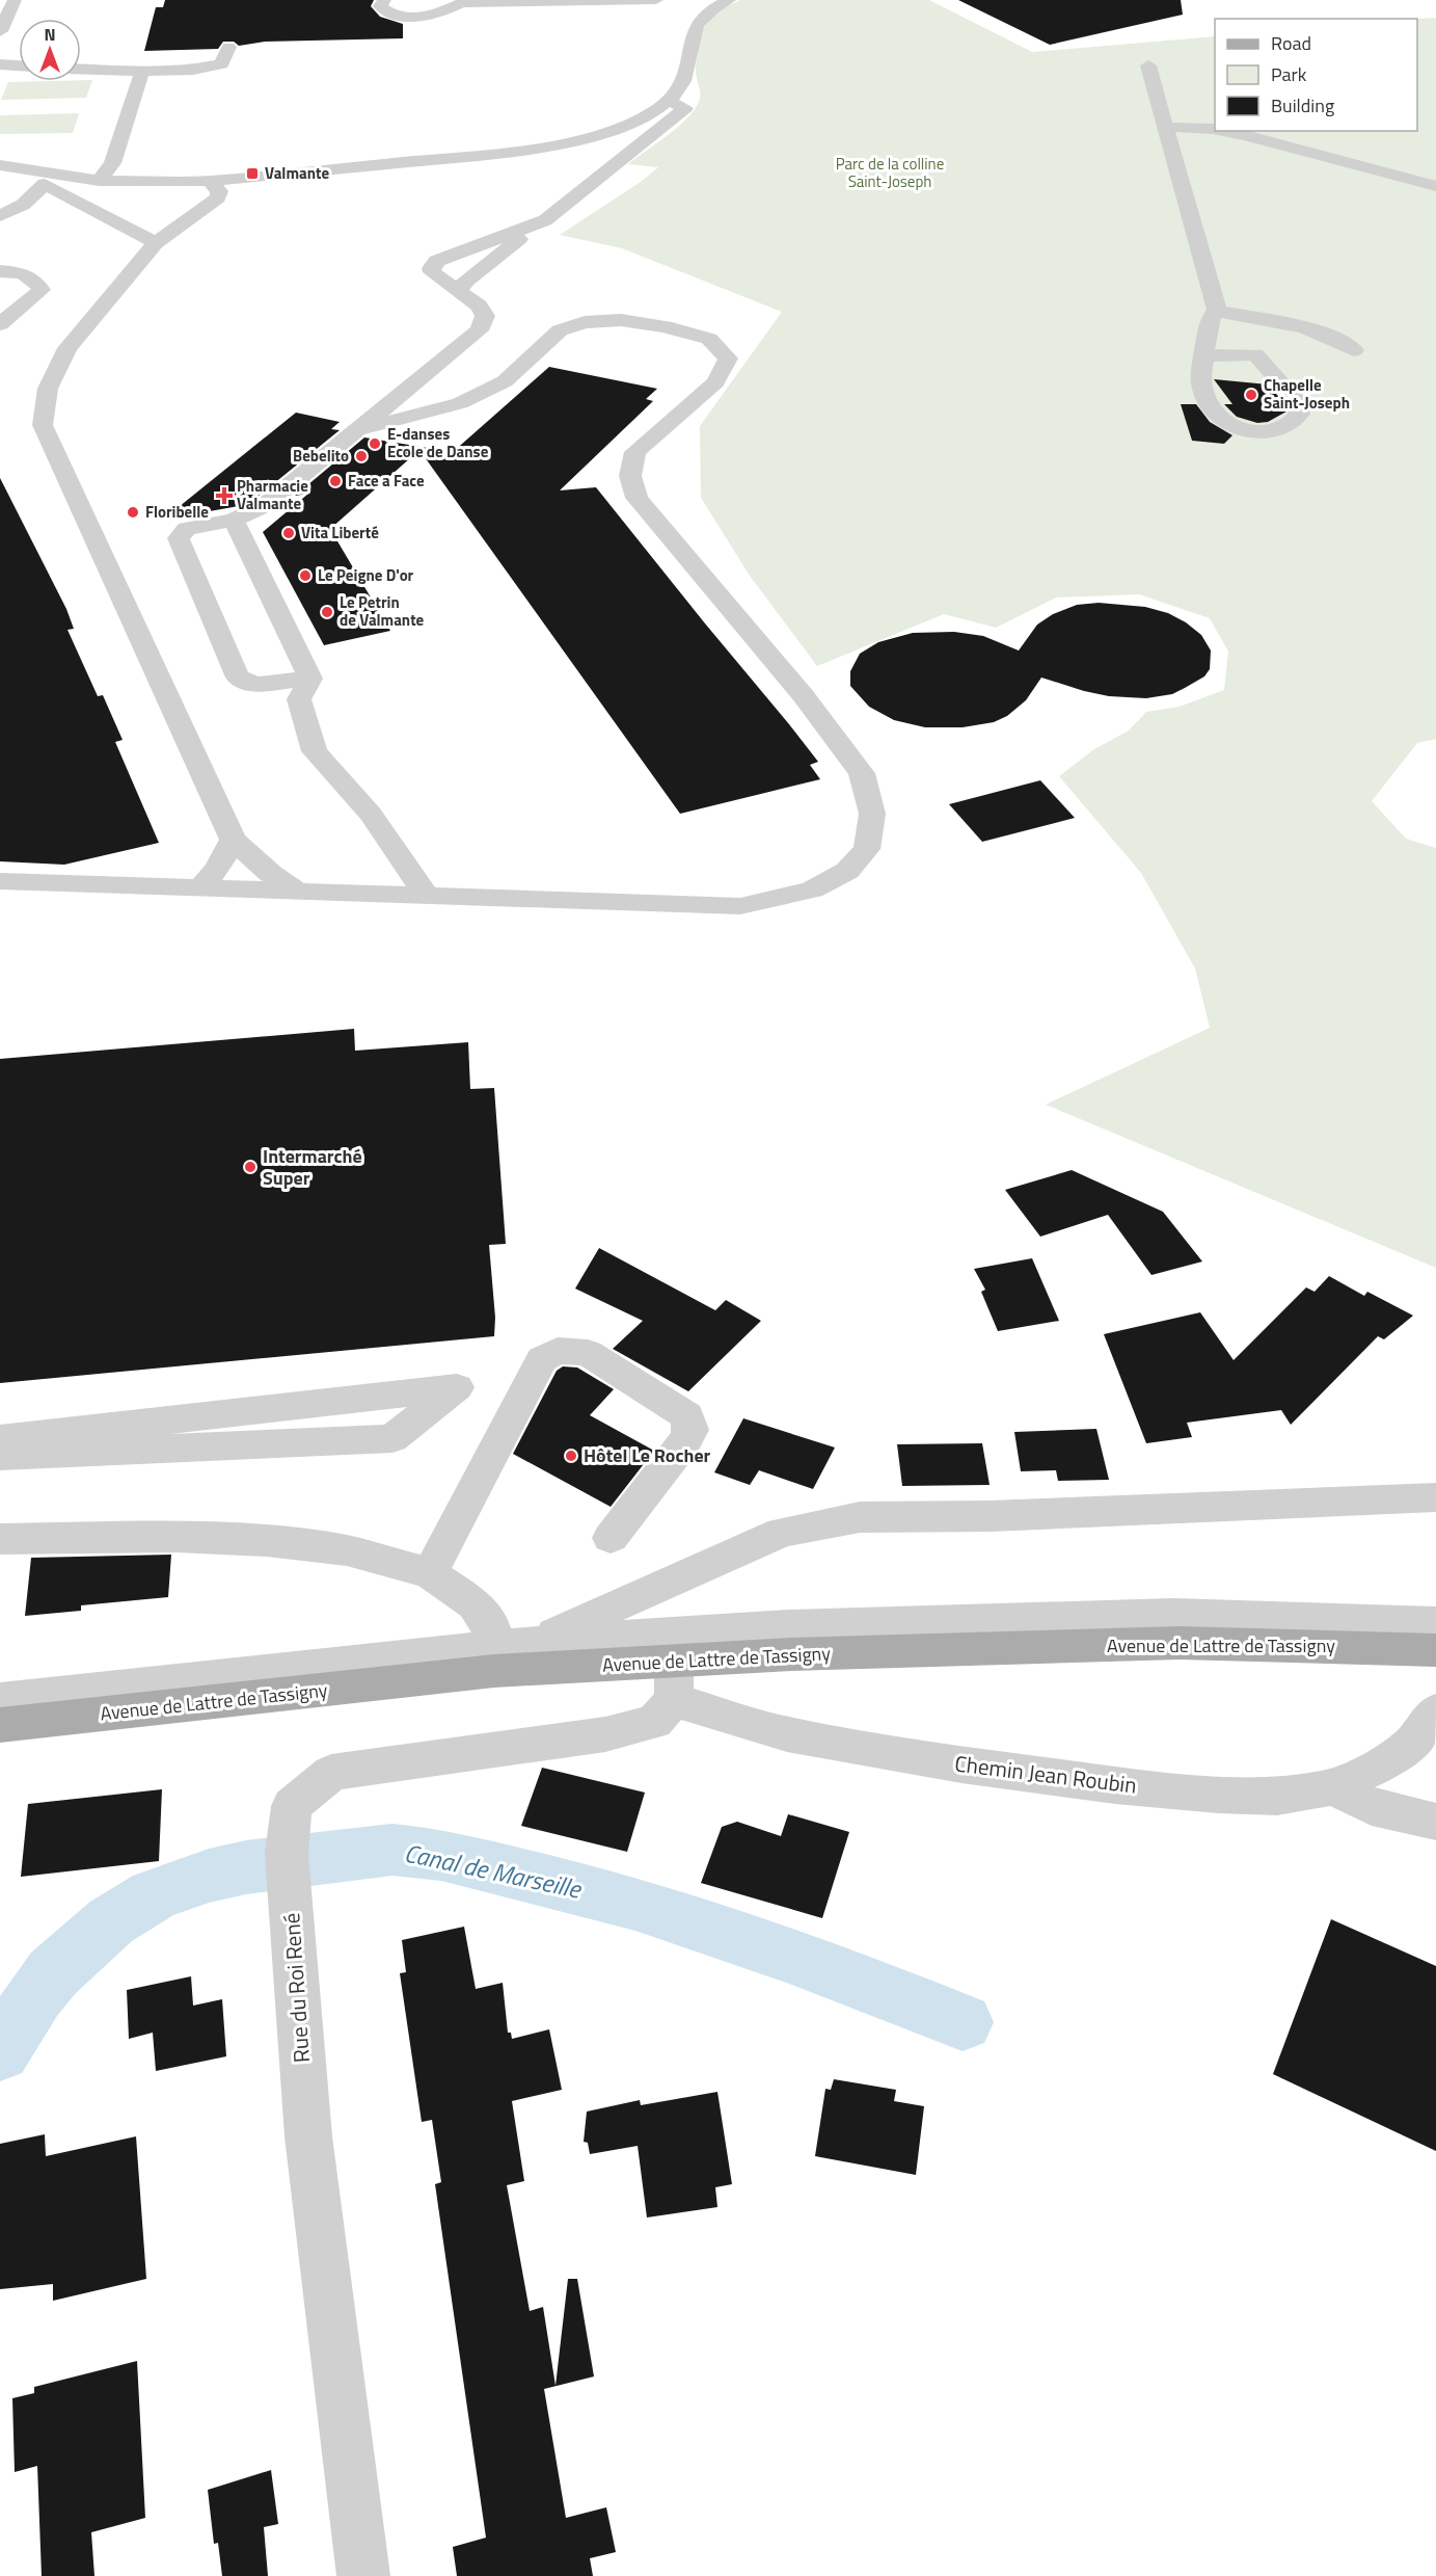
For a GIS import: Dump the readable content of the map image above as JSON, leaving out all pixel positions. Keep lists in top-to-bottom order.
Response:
{
  "streets": {
    "main road": ["Avenue de Lattre de Tassigny"],
    "street": ["Chemin Jean Roubin", "Rue du Roi René"]
  },
  "crossings": [
    ["Chemin Jean Roubin", "Rue du Roi René"]
  ],
  "water": ["Canal de Marseille"],
  "parks": ["Parc de la colline Saint-Joseph"],
  "places": {
    "transit": ["Valmante"],
    "other": [
      "Chapelle Saint-Joseph",
      "E-danses Ecole de Danse",
      "Bebelito",
      "Face a Face",
      "Floribelle",
      "Vita Liberté",
      "Le Peigne D'or",
      "Le Petrin de Valmante",
      "Intermarché Super",
      "Hôtel Le Rocher"
    ],
    "health": ["Pharmacie Valmante"]
  },
  "legend": ["Road", "Park", "Building"],
  "north": "top"
}
